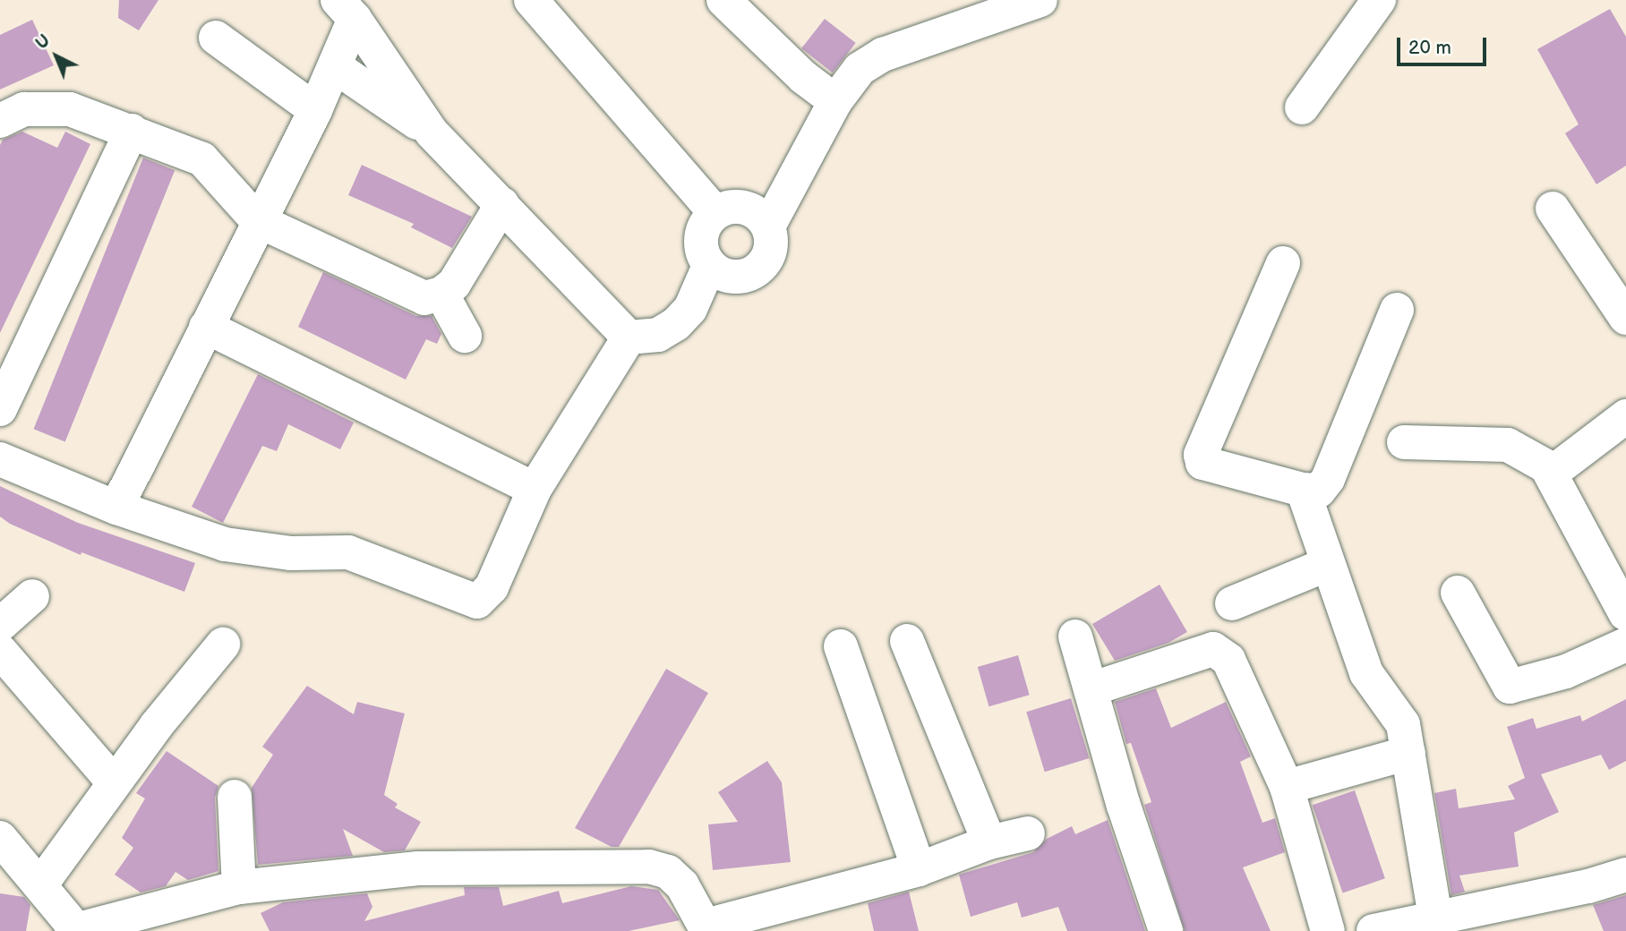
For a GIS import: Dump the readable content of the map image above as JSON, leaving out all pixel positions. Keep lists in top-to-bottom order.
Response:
{
  "scale_bar": "20 m",
  "north": "top left"
}
